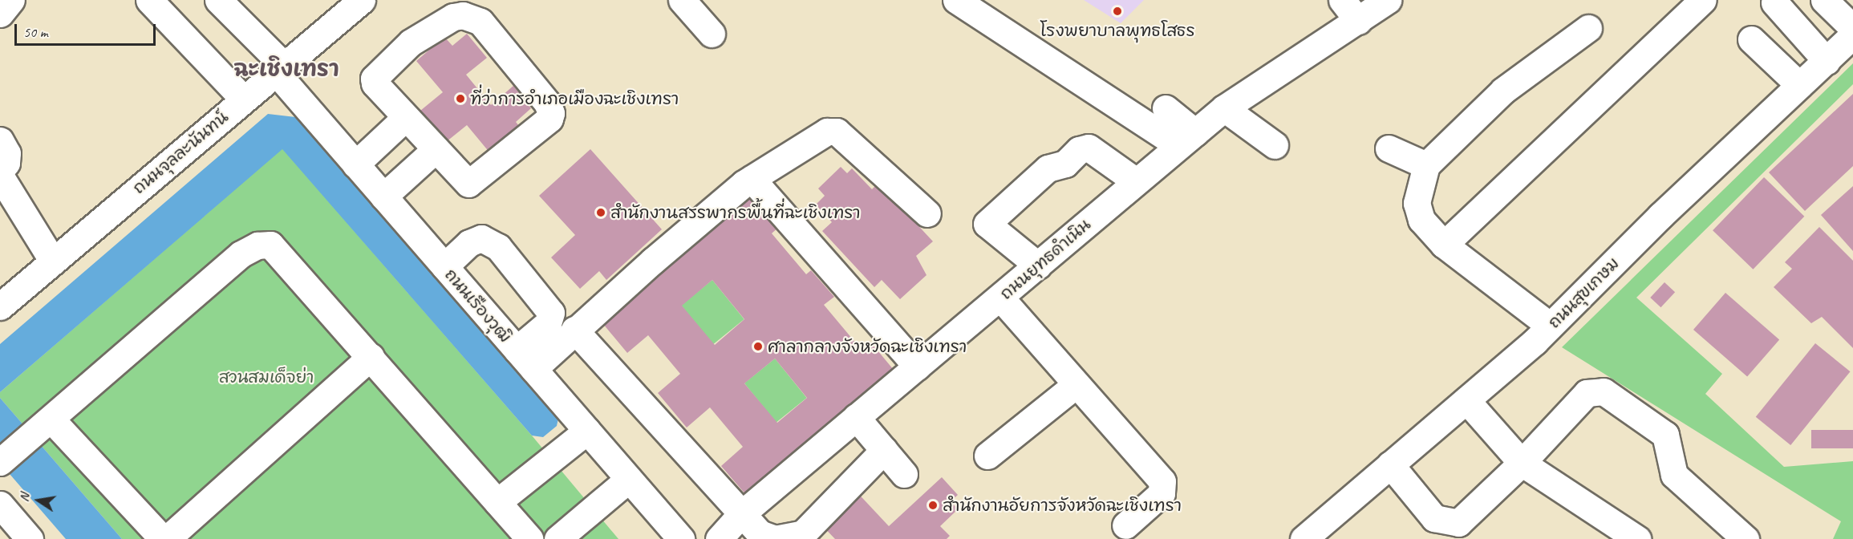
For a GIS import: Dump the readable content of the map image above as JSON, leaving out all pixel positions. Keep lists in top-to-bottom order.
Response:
{
  "streets": {
    "street": [
      "ถนนจุลละนันทน์",
      "ถนนยุทธดำเนิน",
      "ถนนสุขเกษม",
      "ถนนเรืองวุฒิ"
    ]
  },
  "crossings": [
    ["ถนนจุลละนันทน์", "ถนนเรืองวุฒิ"]
  ],
  "districts": ["ฉะเชิงเทรา"],
  "parks": ["สวนสมเด็จย่า"],
  "places": [
    "โรงพยาบาลพุทธโสธร",
    "ที่ว่าการอำเภอเมืองฉะเชิงเทรา",
    "สำนักงานสรรพากรพื้นที่ฉะเชิงเทรา",
    "ศาลากลางจังหวัดฉะเชิงเทรา",
    "สำนักงานอัยการจังหวัดฉะเชิงเทรา"
  ],
  "scale_bar": "50 m",
  "north": "left"
}
